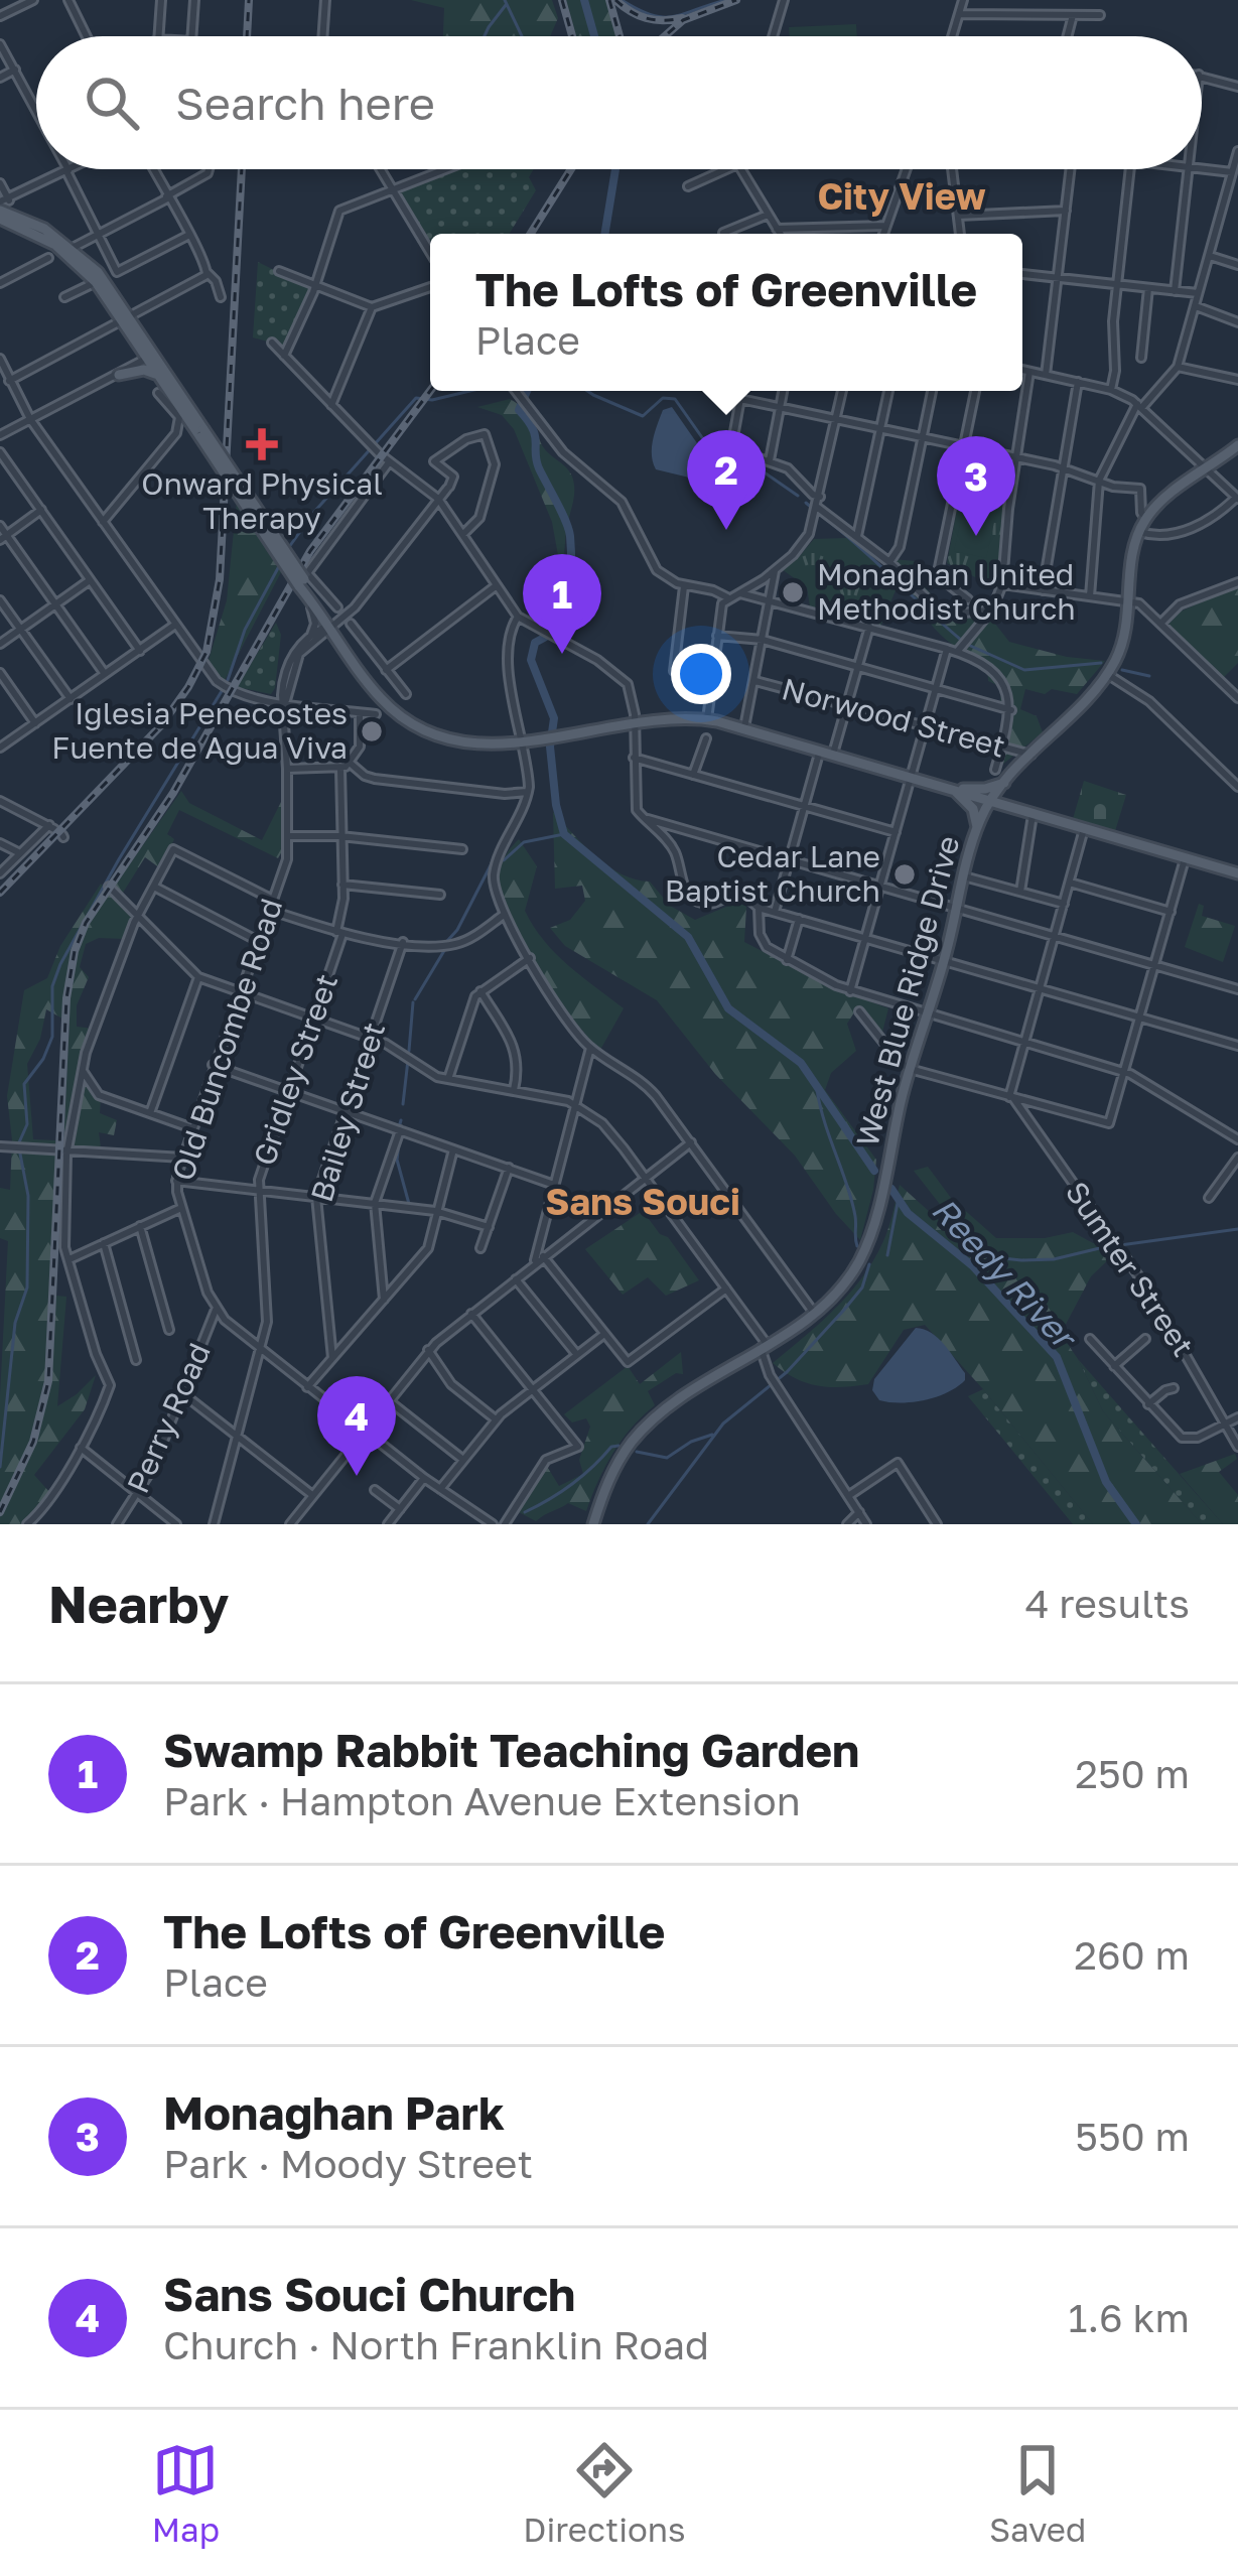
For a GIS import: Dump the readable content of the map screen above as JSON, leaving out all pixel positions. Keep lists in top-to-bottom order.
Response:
{
  "streets": {
    "main road": ["West Blue Ridge Drive"],
    "street": [
      "Norwood Street",
      "Old Buncombe Road",
      "Gridley Street",
      "Bailey Street",
      "Sumter Street",
      "Perry Road"
    ]
  },
  "crossings": [
    ["Norwood Street", "West Blue Ridge Drive"],
    ["Old Buncombe Road", "Gridley Street"],
    ["Old Buncombe Road", "Perry Road"]
  ],
  "districts": ["City View", "Sans Souci"],
  "water": ["Reedy River"],
  "places": {
    "health": ["Onward Physical Therapy"],
    "other": ["Monaghan United Methodist Church", "Iglesia Penecostes Fuente de Agua Viva", "Cedar Lane Baptist Church"]
  },
  "page": {
    "search": "Search here",
    "popup": ["The Lofts of Greenville", "Place"],
    "pins": [
      "2",
      "3",
      "1",
      "4"
    ],
    "heading": ["Nearby", "4 results"],
    "list": [
      {
        "mark": "1",
        "name": "Swamp Rabbit Teaching Garden",
        "note": "Park · Hampton Avenue Extension",
        "value": "250 m"
      },
      {
        "mark": "2",
        "name": "The Lofts of Greenville",
        "note": "Place",
        "value": "260 m"
      },
      {
        "mark": "3",
        "name": "Monaghan Park",
        "note": "Park · Moody Street",
        "value": "550 m"
      },
      {
        "mark": "4",
        "name": "Sans Souci Church",
        "note": "Church · North Franklin Road",
        "value": "1.6 km"
      }
    ],
    "nav": ["Map", "Directions", "Saved"]
  }
}
